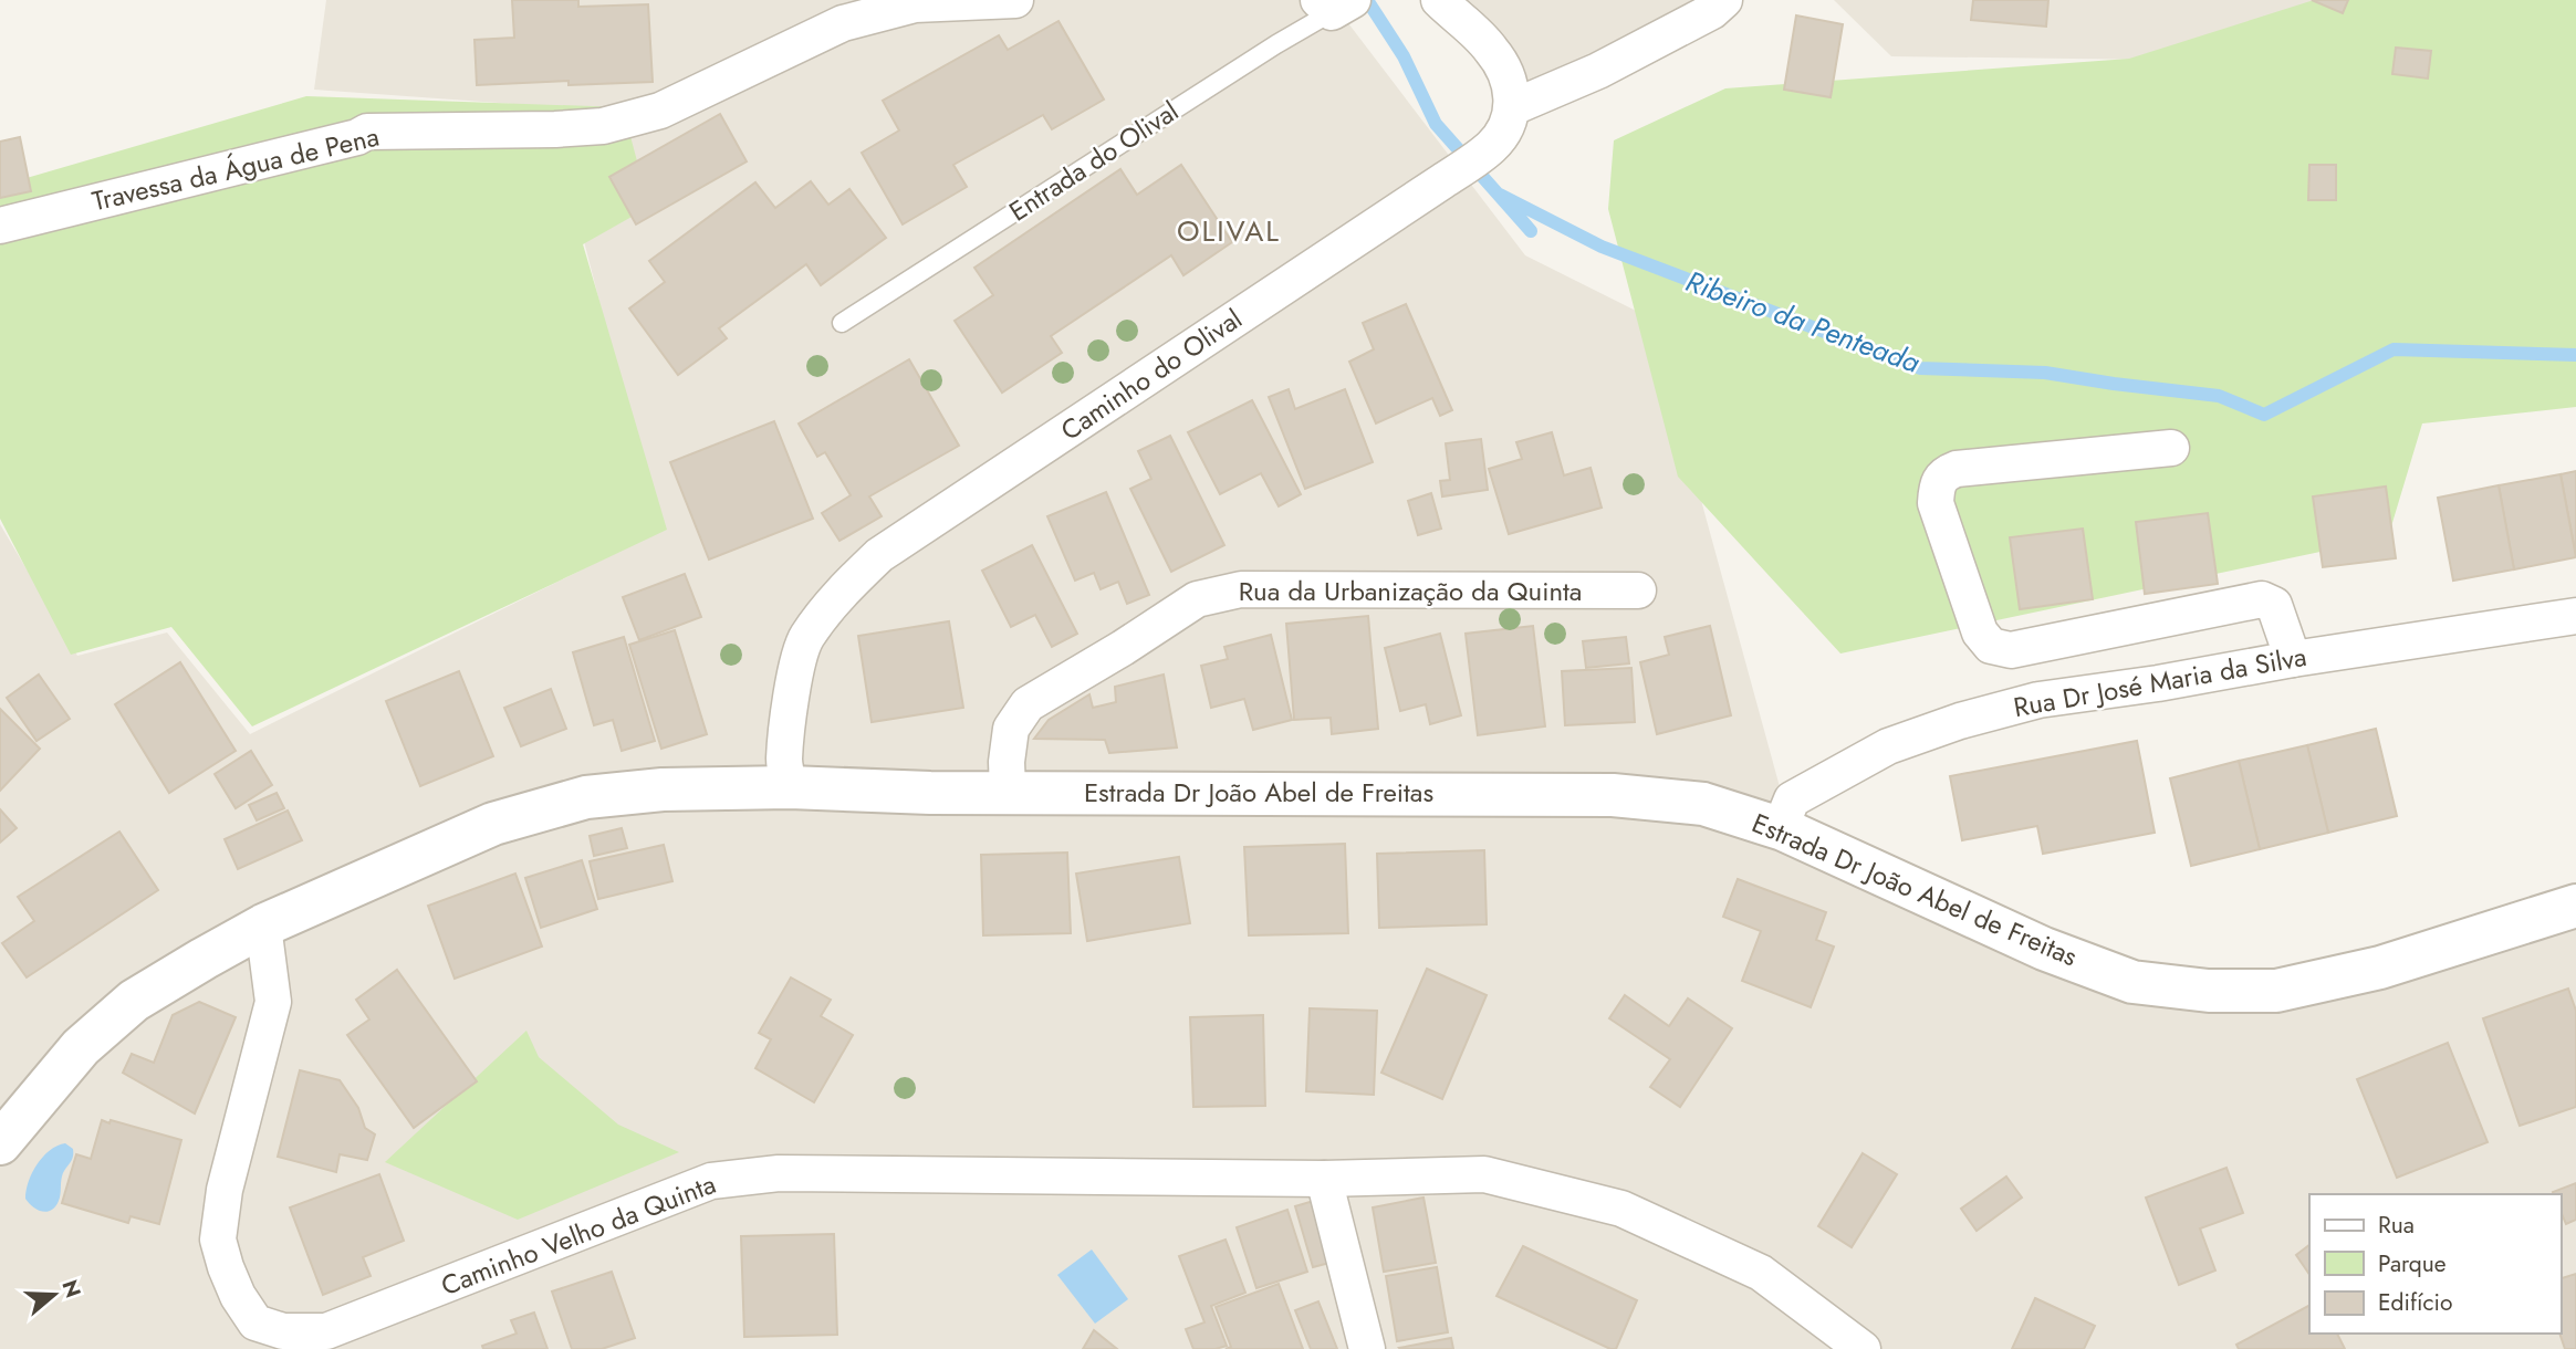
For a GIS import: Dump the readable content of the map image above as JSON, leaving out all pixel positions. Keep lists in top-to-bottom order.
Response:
{
  "streets": {
    "street": [
      "Travessa da Água de Pena",
      "Caminho do Olival",
      "Rua da Urbanização da Quinta",
      "Rua Dr José Maria da Silva",
      "Estrada Dr João Abel de Freitas",
      "Caminho Velho da Quinta"
    ],
    "lane": ["Entrada do Olival"]
  },
  "crossings": [
    ["Caminho do Olival", "Estrada Dr João Abel de Freitas"],
    ["Rua da Urbanização da Quinta", "Estrada Dr João Abel de Freitas"],
    ["Rua Dr José Maria da Silva", "Estrada Dr João Abel de Freitas"],
    ["Estrada Dr João Abel de Freitas", "Caminho Velho da Quinta"]
  ],
  "districts": ["OLIVAL"],
  "water": ["Ribeiro da Penteada"],
  "legend": ["Rua", "Parque", "Edifício"],
  "north": "right"
}
